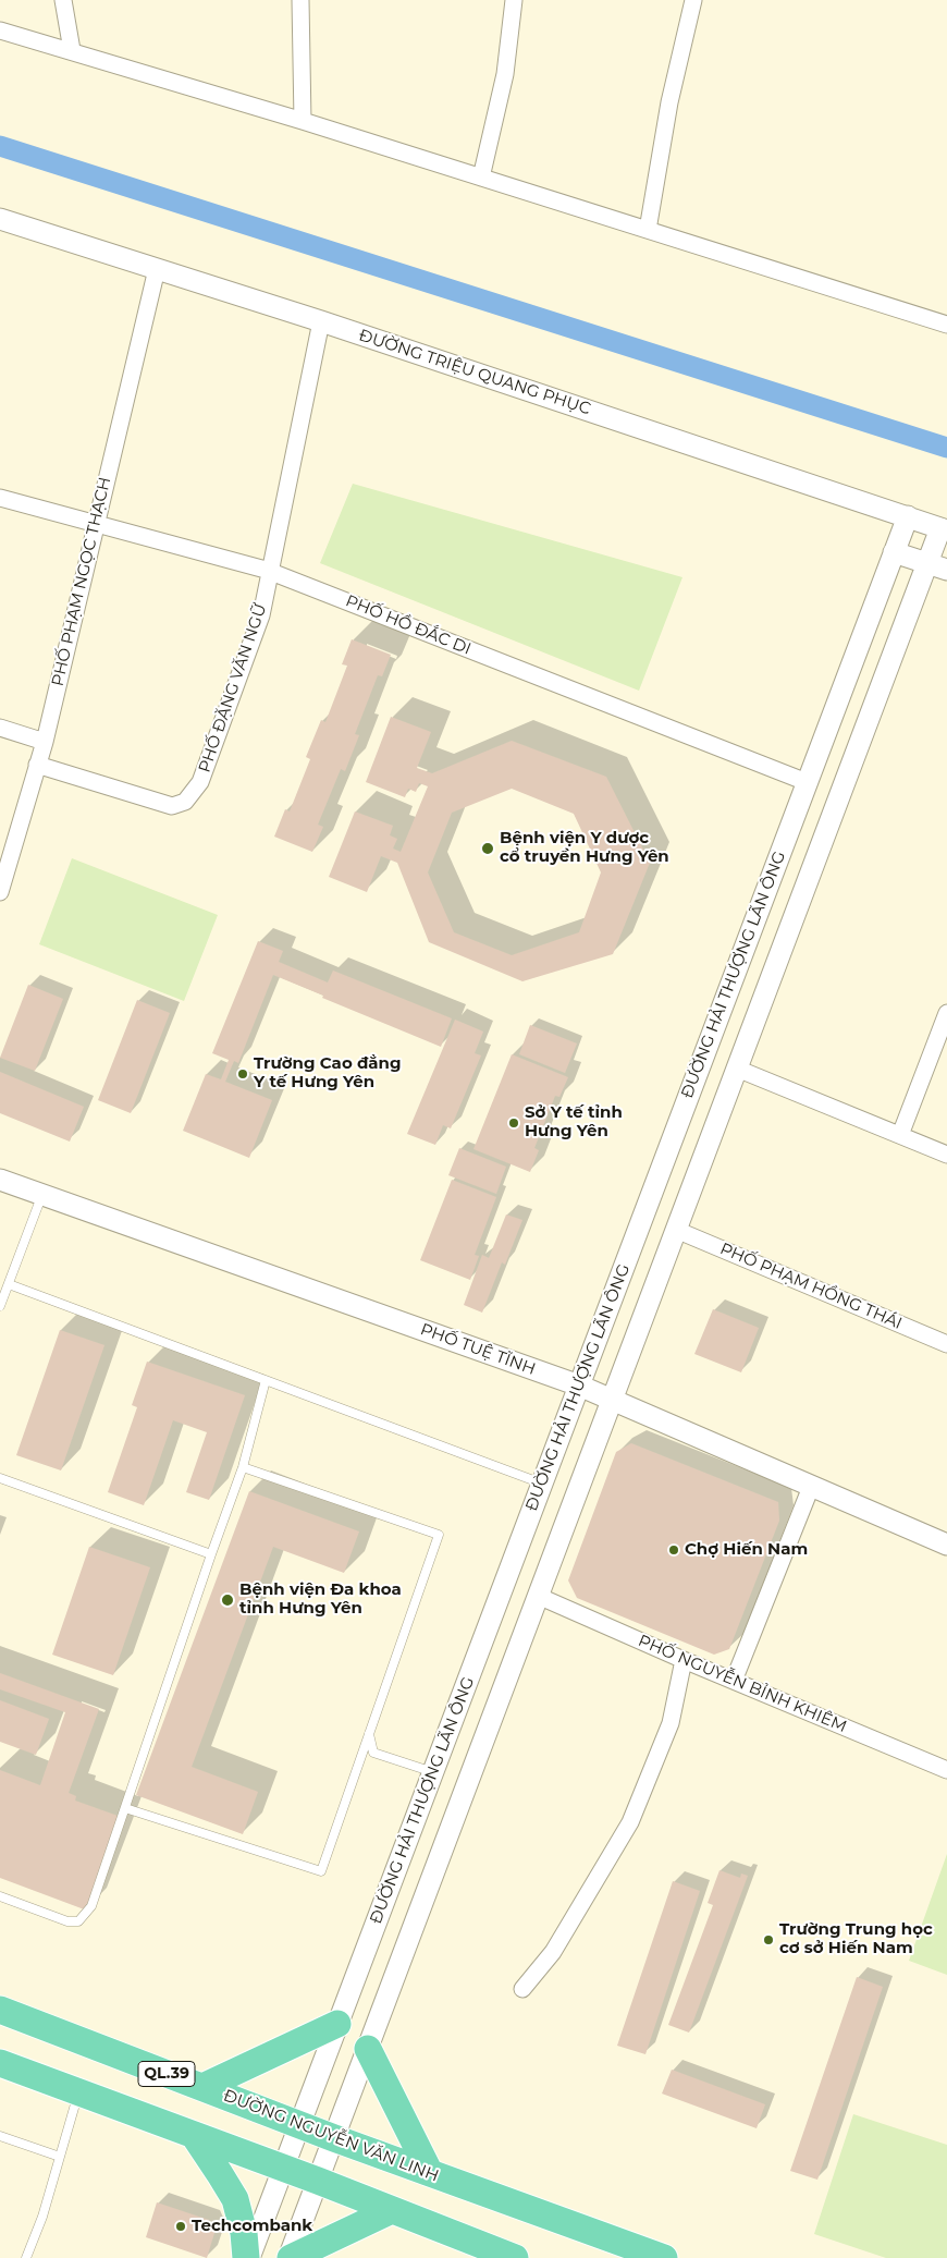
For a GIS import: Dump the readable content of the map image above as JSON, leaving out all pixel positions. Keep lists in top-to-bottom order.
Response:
{
  "streets": {
    "highway": ["QL.39", "ĐƯỜNG NGUYỄN VĂN LINH"],
    "street": [
      "ĐƯỜNG TRIỆU QUANG PHỤC",
      "PHỐ PHẠM NGỌC THẠCH",
      "PHỐ HỒ ĐẮC DI",
      "PHỐ ĐẶNG VĂN NGỮ",
      "ĐƯỜNG HẢI THƯỢNG LÃN ÔNG",
      "PHỐ PHẠM HỒNG THÁI",
      "PHỐ TUỆ TĨNH",
      "PHỐ NGUYỄN BỈNH KHIÊM"
    ]
  },
  "crossings": [
    ["ĐƯỜNG TRIỆU QUANG PHỤC", "PHỐ PHẠM NGỌC THẠCH"],
    ["ĐƯỜNG TRIỆU QUANG PHỤC", "PHỐ ĐẶNG VĂN NGỮ"],
    ["ĐƯỜNG TRIỆU QUANG PHỤC", "ĐƯỜNG HẢI THƯỢNG LÃN ÔNG"],
    ["PHỐ PHẠM NGỌC THẠCH", "PHỐ HỒ ĐẮC DI"],
    ["PHỐ PHẠM NGỌC THẠCH", "PHỐ ĐẶNG VĂN NGỮ"],
    ["PHỐ HỒ ĐẮC DI", "PHỐ ĐẶNG VĂN NGỮ"],
    ["PHỐ HỒ ĐẮC DI", "ĐƯỜNG HẢI THƯỢNG LÃN ÔNG"],
    ["ĐƯỜNG HẢI THƯỢNG LÃN ÔNG", "PHỐ TUỆ TĨNH"],
    ["ĐƯỜNG HẢI THƯỢNG LÃN ÔNG", "ĐƯỜNG NGUYỄN VĂN LINH"]
  ],
  "places": [
    "Bệnh viện Y dược cổ truyền Hưng Yên",
    "Trường Cao đẳng Y tế Hưng Yên",
    "Sở Y tế tỉnh Hưng Yên",
    "Chợ Hiến Nam",
    "Bệnh viện Đa khoa tỉnh Hưng Yên",
    "Trường Trung học cơ sở Hiến Nam",
    "Techcombank"
  ]
}
